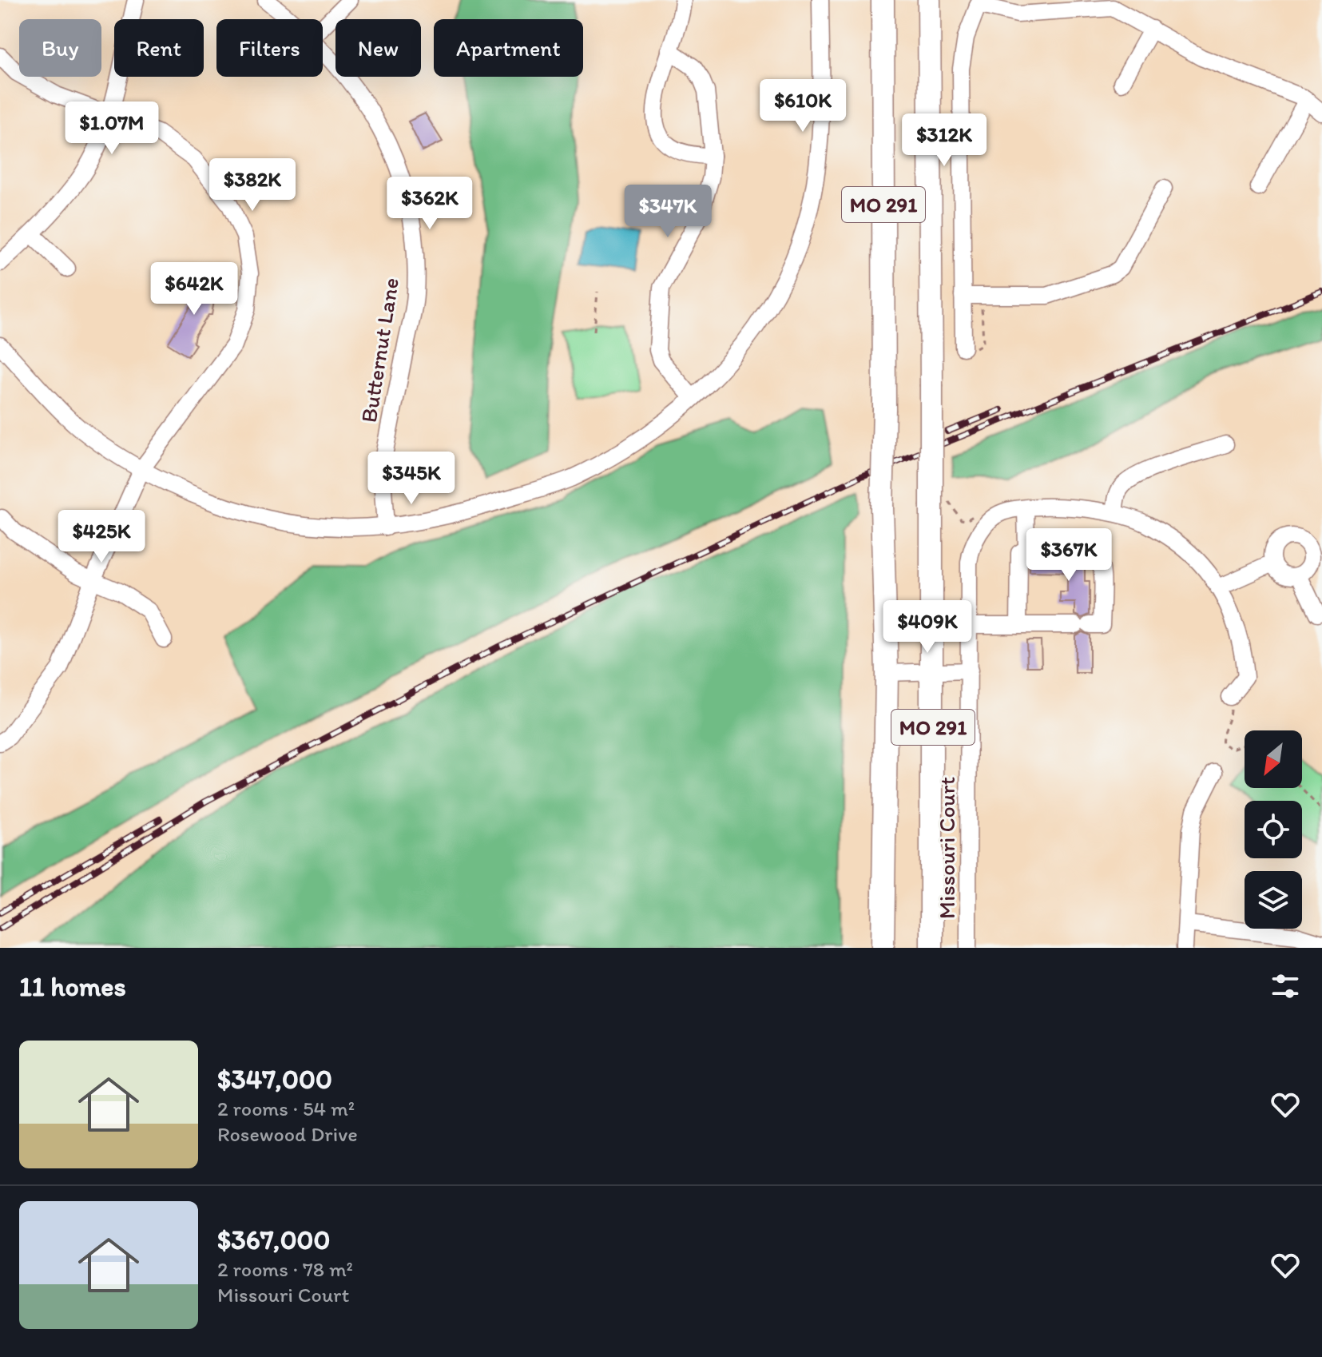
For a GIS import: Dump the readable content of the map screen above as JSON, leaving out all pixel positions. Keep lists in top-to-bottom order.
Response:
{
  "streets": {
    "highway": ["MO 291"],
    "street": ["Butternut Lane", "Missouri Court"]
  },
  "north": "bottom left",
  "page": {
    "chip": [
      "Buy",
      "Rent",
      "Filters",
      "New",
      "Apartment"
    ],
    "price": [
      "$610K",
      "$1.07M",
      "$312K",
      "$382K",
      "$362K",
      "$347K",
      "$642K",
      "$345K",
      "$425K",
      "$367K",
      "$409K"
    ],
    "heading": "11 homes",
    "list": [
      {
        "name": "$347,000",
        "note": "2 rooms · 54 m² · Rosewood Drive"
      },
      {
        "name": "$367,000",
        "note": "2 rooms · 78 m² · Missouri Court"
      }
    ]
  }
}
